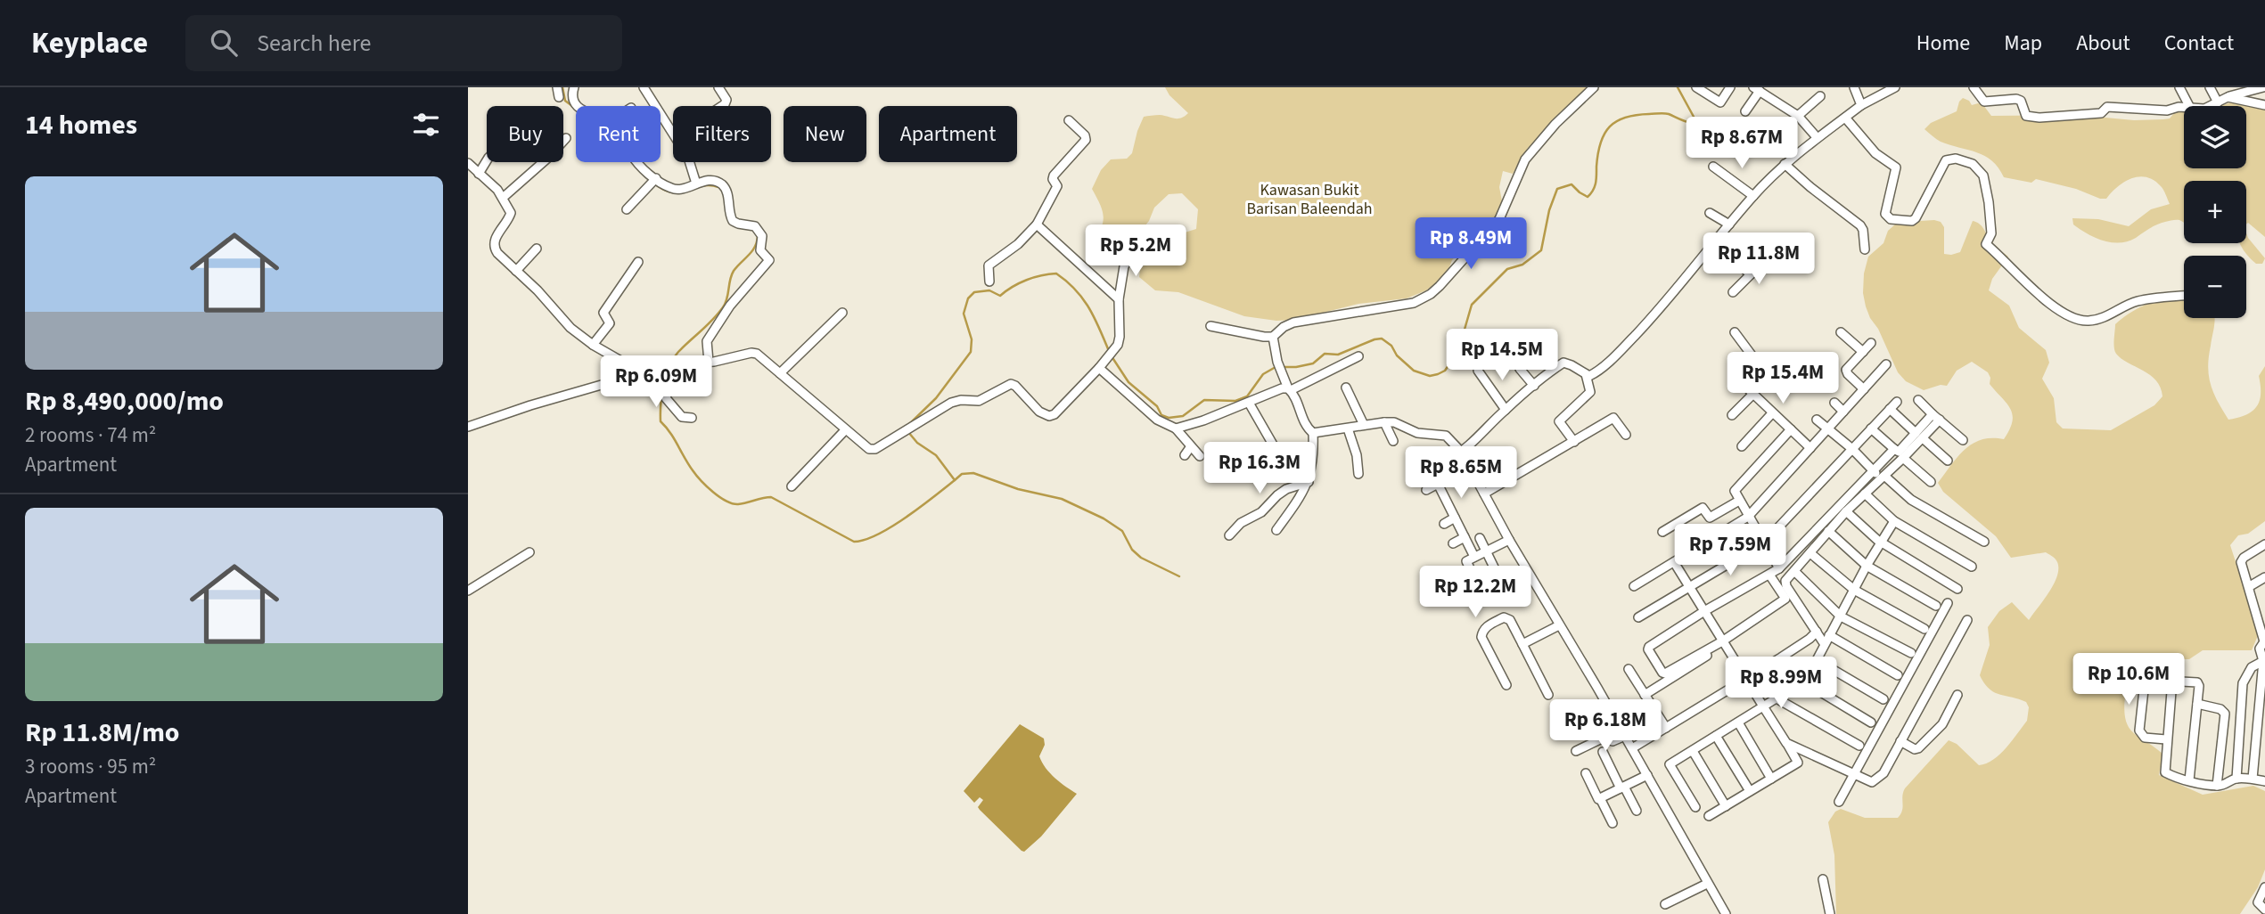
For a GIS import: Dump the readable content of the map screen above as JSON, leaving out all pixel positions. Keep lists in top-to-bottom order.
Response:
{
  "parks": ["Kawasan Bukit Barisan Baleendah"],
  "page": {
    "header": "Keyplace",
    "search": "Search here",
    "nav": [
      "Home",
      "Map",
      "About",
      "Contact"
    ],
    "heading": "14 homes",
    "map_buttons": ["+", "−"],
    "chip": [
      "Buy",
      "Rent",
      "Filters",
      "New",
      "Apartment"
    ],
    "price": [
      "Rp 8.67M",
      "Rp 8.49M",
      "Rp 5.2M",
      "Rp 11.8M",
      "Rp 14.5M",
      "Rp 15.4M",
      "Rp 6.09M",
      "Rp 16.3M",
      "Rp 8.65M",
      "Rp 7.59M",
      "Rp 12.2M",
      "Rp 10.6M",
      "Rp 8.99M",
      "Rp 6.18M"
    ],
    "list": [
      {
        "name": "Rp 8,490,000/mo",
        "note": "2 rooms · 74 m² · Apartment"
      },
      {
        "name": "Rp 11.8M/mo",
        "note": "3 rooms · 95 m² · Apartment"
      }
    ]
  }
}
